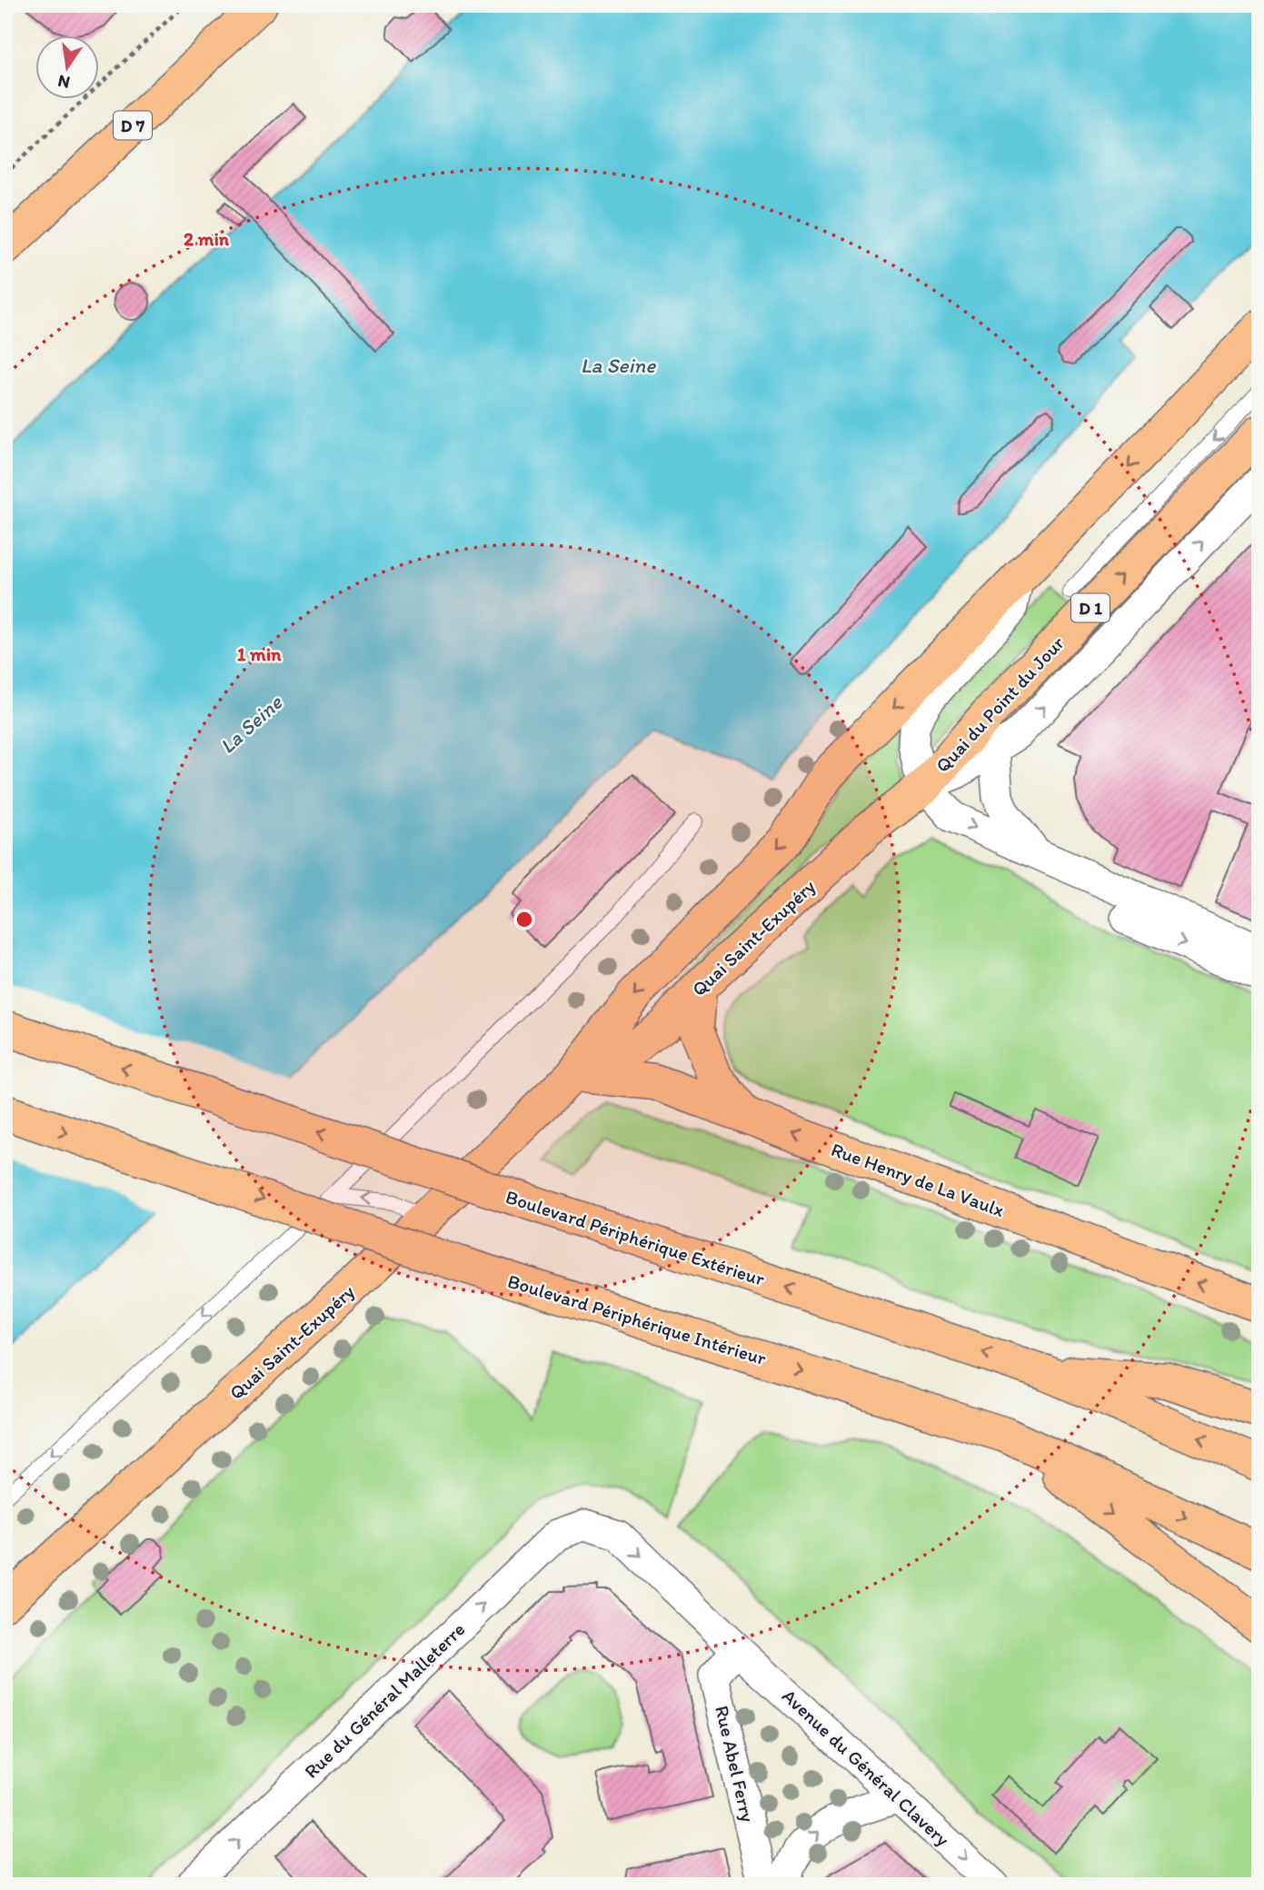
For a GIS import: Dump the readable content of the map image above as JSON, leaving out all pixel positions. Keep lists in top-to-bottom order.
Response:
{
  "streets": {
    "main road": [
      "D 7",
      "D 1",
      "Quai du Point du Jour",
      "Quai Saint-Exupéry",
      "Rue Henry de La Vaulx",
      "Boulevard Périphérique Extérieur",
      "Boulevard Périphérique Intérieur"
    ],
    "street": ["Rue du Général Malleterre", "Rue Abel Ferry", "Avenue du Général Clavery"]
  },
  "crossings": [
    ["Quai du Point du Jour", "Quai Saint-Exupéry"],
    ["Quai Saint-Exupéry", "Rue Henry de La Vaulx"],
    ["Rue du Général Malleterre", "Avenue du Général Clavery"],
    ["Rue Abel Ferry", "Avenue du Général Clavery"]
  ],
  "one_way": ["Rue du Général Malleterre", "Avenue du Général Clavery"],
  "water": ["La Seine"],
  "north": "bottom",
  "rings": ["2 min", "1 min"]
}
